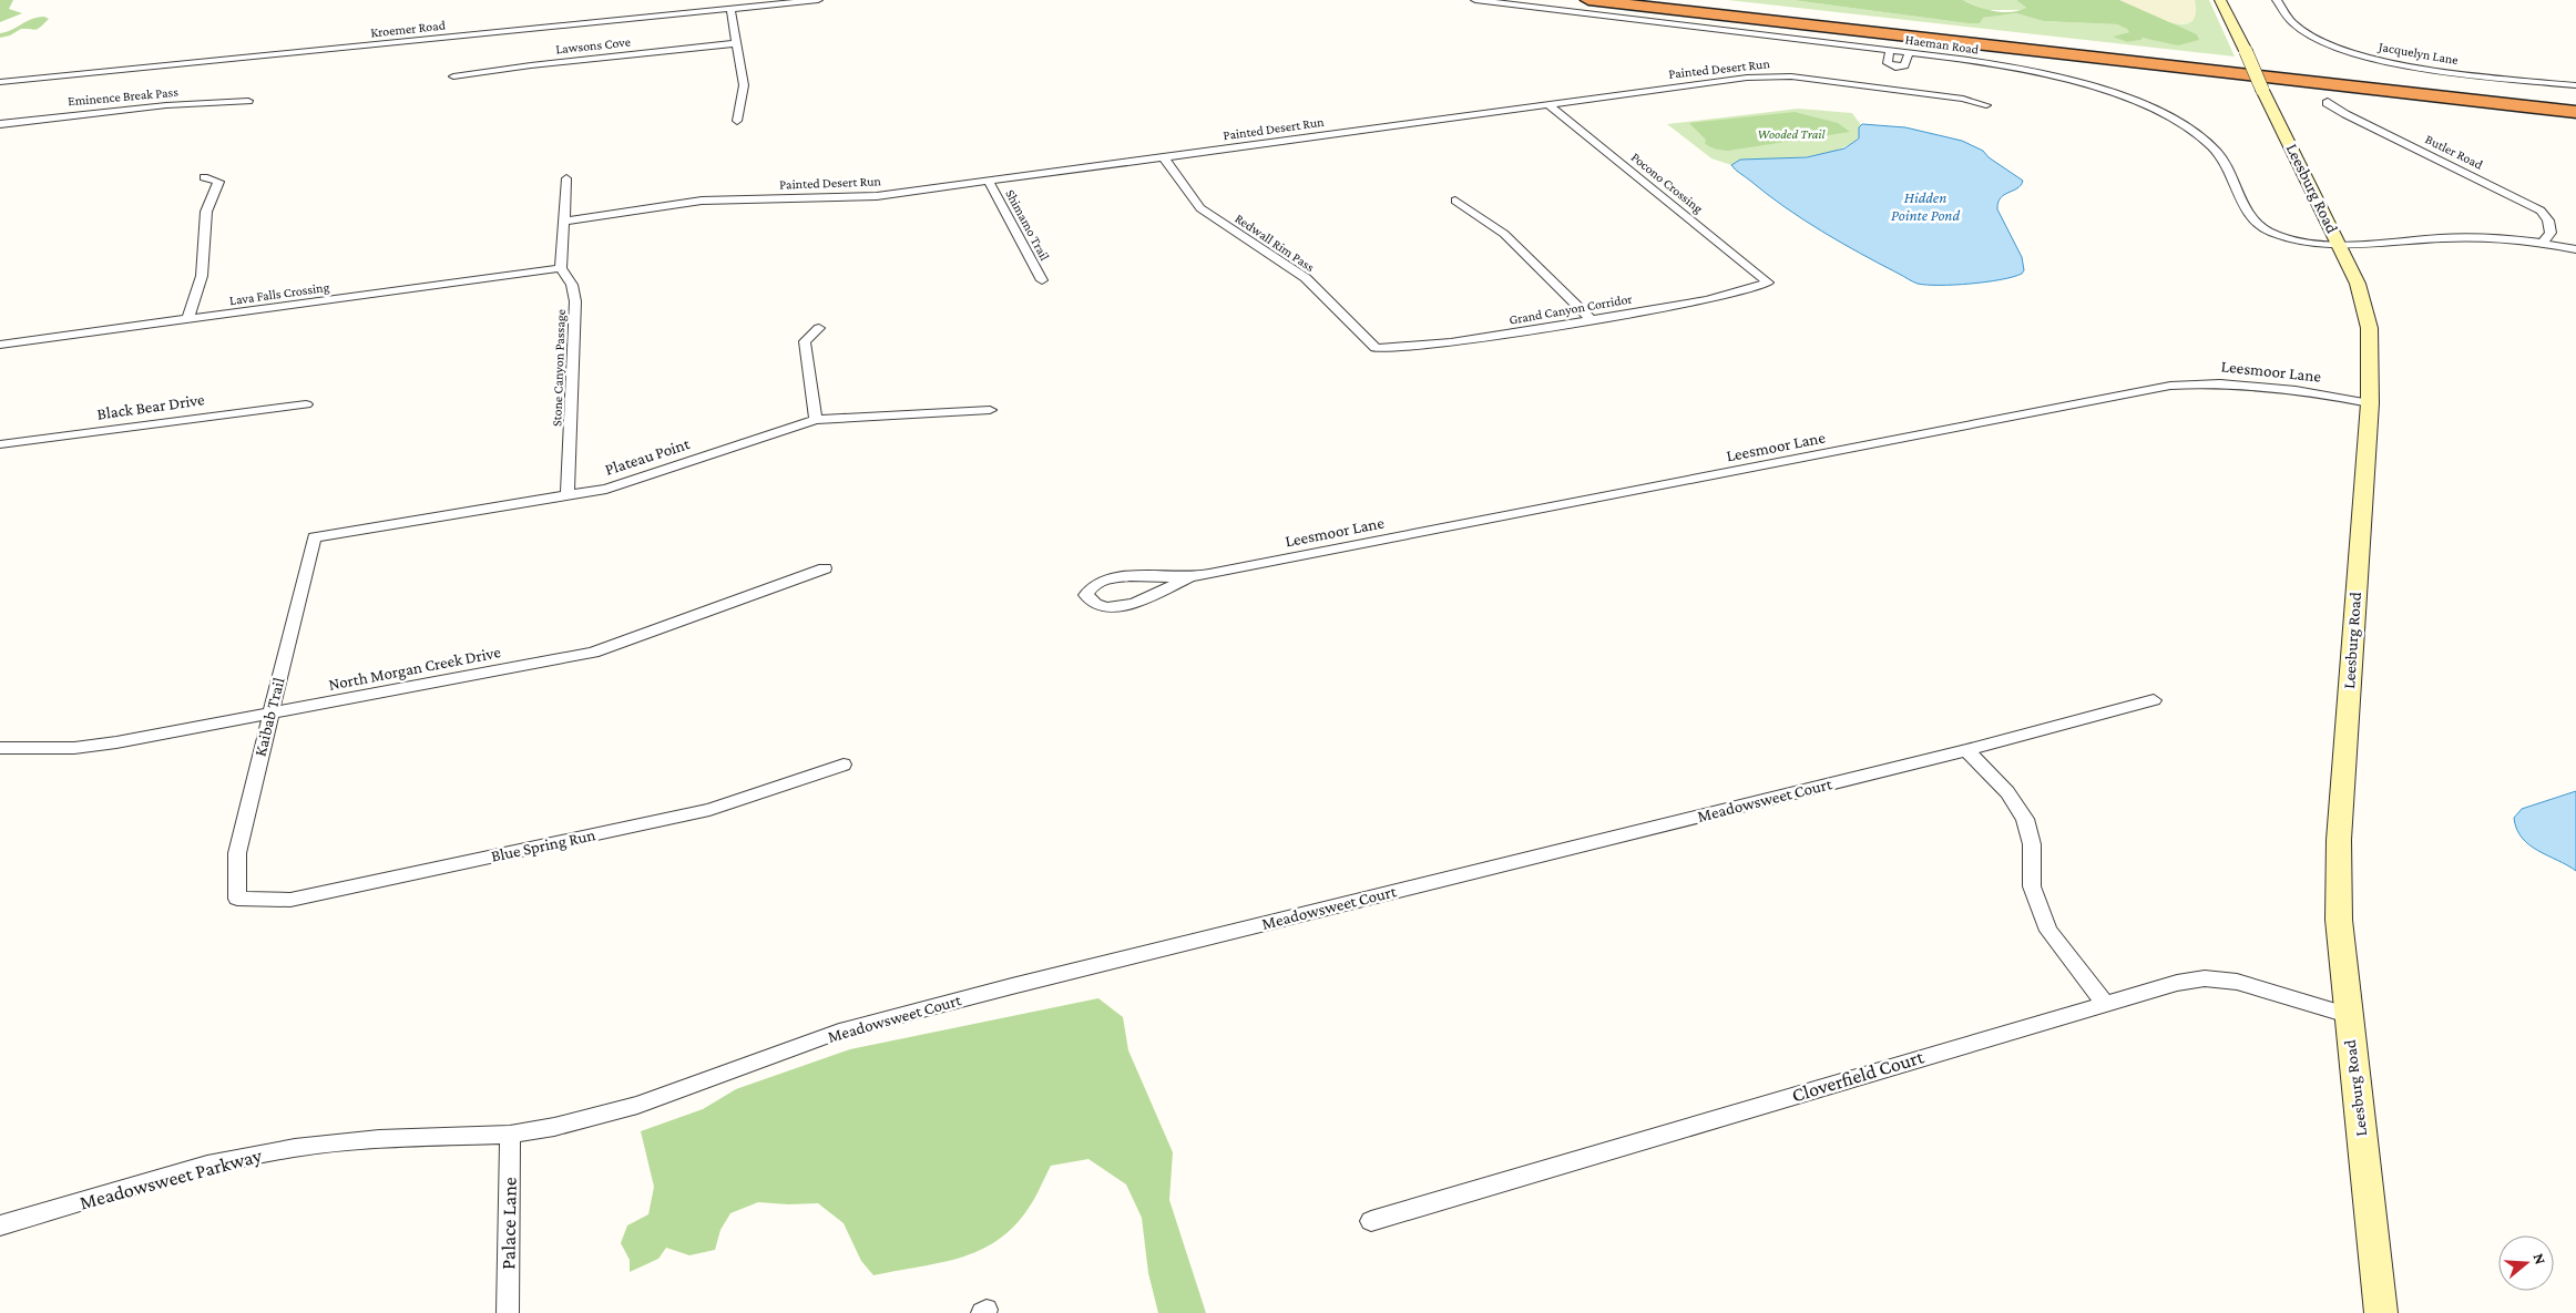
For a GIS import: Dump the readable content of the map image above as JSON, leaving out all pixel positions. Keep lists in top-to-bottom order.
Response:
{
  "streets": {
    "main road": ["Leesburg Road"],
    "street": [
      "Kroemer Road",
      "Haeman Road",
      "Lawsons Cove",
      "Jacquelyn Lane",
      "Painted Desert Run",
      "Eminence Break Pass",
      "Butler Road",
      "Pocono Crossing",
      "Shimamo Trail",
      "Redwall Rim Pass",
      "Lava Falls Crossing",
      "Grand Canyon Corridor",
      "Stone Canyon Passage",
      "Leesmoor Lane",
      "Black Bear Drive",
      "Plateau Point",
      "North Morgan Creek Drive",
      "Kaibab Trail",
      "Meadowsweet Court",
      "Blue Spring Run",
      "Cloverfield Court",
      "Meadowsweet Parkway",
      "Palace Lane"
    ]
  },
  "crossings": [
    ["Haeman Road", "Leesburg Road"],
    ["Painted Desert Run", "Pocono Crossing"],
    ["Painted Desert Run", "Shimamo Trail"],
    ["Painted Desert Run", "Redwall Rim Pass"],
    ["Pocono Crossing", "Grand Canyon Corridor"],
    ["Leesburg Road", "Leesmoor Lane"],
    ["Leesburg Road", "Cloverfield Court"],
    ["Redwall Rim Pass", "Grand Canyon Corridor"],
    ["Lava Falls Crossing", "Stone Canyon Passage"],
    ["Stone Canyon Passage", "Plateau Point"],
    ["Plateau Point", "Kaibab Trail"],
    ["North Morgan Creek Drive", "Kaibab Trail"],
    ["Kaibab Trail", "Blue Spring Run"],
    ["Meadowsweet Court", "Meadowsweet Parkway"],
    ["Meadowsweet Court", "Palace Lane"],
    ["Meadowsweet Parkway", "Palace Lane"]
  ],
  "water": ["Hidden Pointe Pond"],
  "parks": ["Wooded Trail"],
  "north": "right"
}
